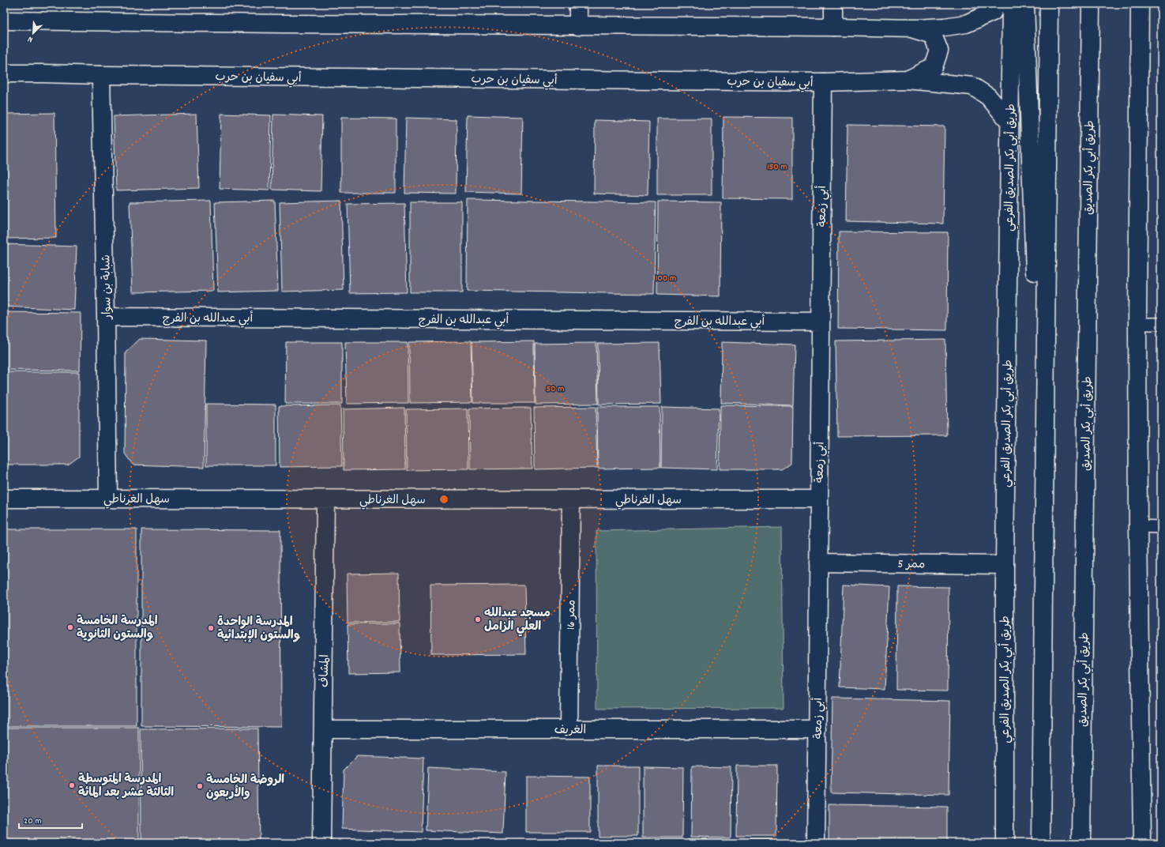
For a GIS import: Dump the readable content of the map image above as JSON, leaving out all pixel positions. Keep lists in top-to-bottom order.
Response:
{
  "streets": {
    "street": [
      "أبي سفيان بن حرب",
      "طريق أبي بكر الصديق الفرعي",
      "طريق أبي بكر الصديق",
      "أبي زمعة",
      "شبابة بن سوار",
      "أبي عبدالله بن الفرج",
      "سهل الغرناطي",
      "ممر 5",
      "ممر 16",
      "المشاف",
      "الغريف"
    ]
  },
  "crossings": [
    ["أبي سفيان بن حرب", "طريق أبي بكر الصديق الفرعي"],
    ["أبي سفيان بن حرب", "أبي زمعة"],
    ["أبي سفيان بن حرب", "شبابة بن سوار"],
    ["طريق أبي بكر الصديق الفرعي", "ممر 5"],
    ["أبي زمعة", "أبي عبدالله بن الفرج"],
    ["أبي زمعة", "سهل الغرناطي"],
    ["أبي زمعة", "ممر 5"],
    ["أبي زمعة", "الغريف"],
    ["شبابة بن سوار", "أبي عبدالله بن الفرج"],
    ["شبابة بن سوار", "سهل الغرناطي"],
    ["سهل الغرناطي", "ممر 16"],
    ["سهل الغرناطي", "المشاف"],
    ["ممر 16", "الغريف"],
    ["المشاف", "الغريف"]
  ],
  "places": [
    "مسجد عبدالله العلي الزامل",
    "المدرسة الخامسة والستون الثانوية",
    "المدرسة الواحدة والستون الإبتدائية",
    "المدرسة المتوسطة الثالثة عشر بعد المائة",
    "الروضة الخامسة والأربعون"
  ],
  "scale_bar": "20 m",
  "north": "bottom left",
  "rings": ["150 m", "100 m", "50 m"]
}
